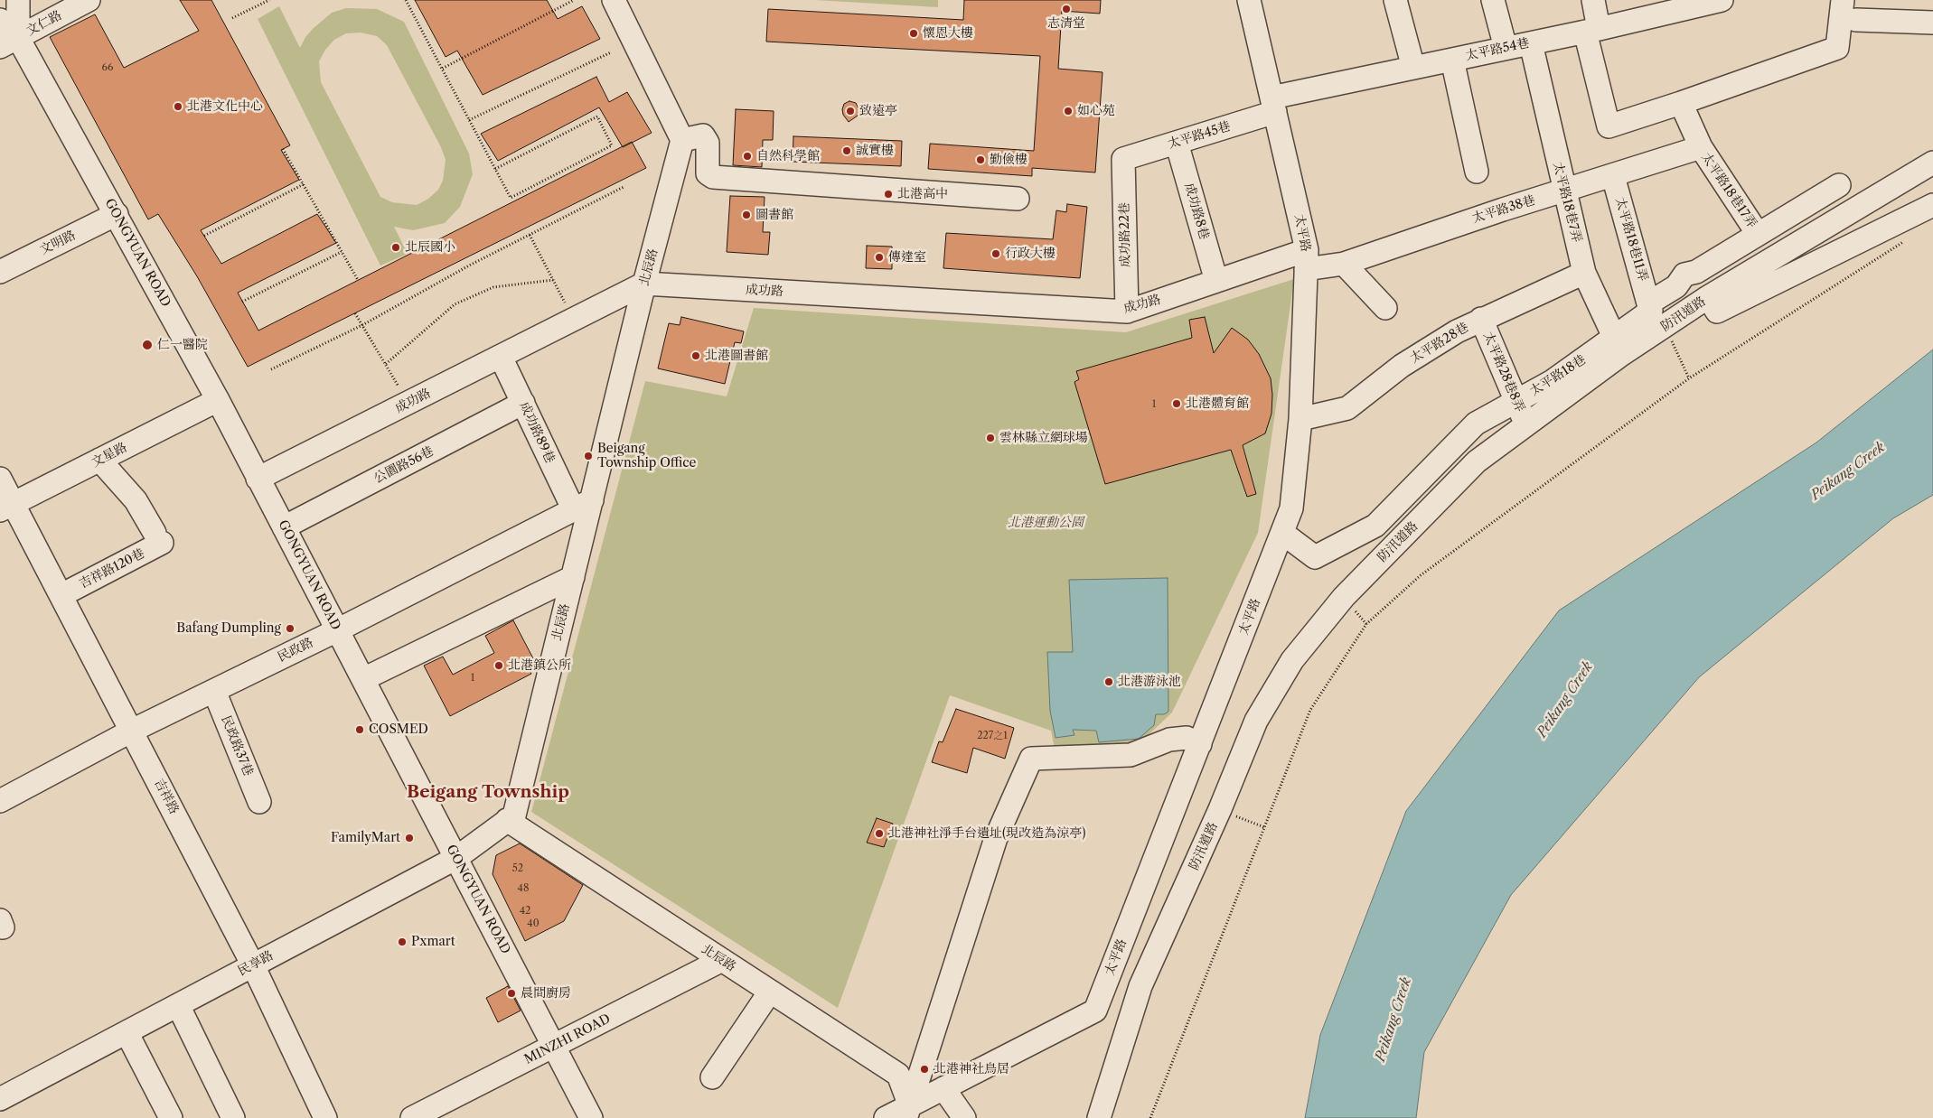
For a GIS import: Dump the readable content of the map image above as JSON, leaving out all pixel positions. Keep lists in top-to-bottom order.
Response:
{
  "streets": {
    "street": [
      "文仁路",
      "太平路54巷",
      "太平路45巷",
      "太平路18巷17弄",
      "太平路18巷7弄",
      "太平路38巷",
      "成功路8巷",
      "太平路",
      "成功路22巷",
      "太平路18巷11弄",
      "文明路",
      "GONGYUAN ROAD",
      "北辰路",
      "成功路",
      "防汛道路",
      "太平路28巷",
      "太平路28巷8弄",
      "太平路18巷",
      "成功路89巷",
      "文星路",
      "公園路56巷",
      "吉祥路120巷",
      "民政路",
      "民政路37巷",
      "吉祥路",
      "民享路",
      "MINZHI ROAD"
    ]
  },
  "crossings": [
    ["文仁路", "GONGYUAN ROAD"],
    ["太平路54巷", "太平路45巷"],
    ["太平路54巷", "太平路18巷7弄"],
    ["太平路54巷", "太平路"],
    ["太平路45巷", "成功路8巷"],
    ["太平路45巷", "太平路"],
    ["太平路45巷", "成功路22巷"],
    ["太平路18巷17弄", "太平路38巷"],
    ["太平路18巷17弄", "太平路18巷"],
    ["太平路18巷7弄", "太平路38巷"],
    ["太平路18巷7弄", "防汛道路"],
    ["太平路18巷7弄", "太平路28巷"],
    ["太平路18巷7弄", "太平路18巷"],
    ["太平路38巷", "太平路"],
    ["太平路38巷", "太平路18巷11弄"],
    ["太平路38巷", "成功路"],
    ["成功路8巷", "成功路"],
    ["太平路", "北辰路"],
    ["太平路", "成功路"],
    ["太平路", "太平路28巷"],
    ["太平路", "太平路18巷"],
    ["成功路22巷", "成功路"],
    ["太平路18巷11弄", "太平路18巷"],
    ["文明路", "GONGYUAN ROAD"],
    ["GONGYUAN ROAD", "成功路"],
    ["GONGYUAN ROAD", "文星路"],
    ["GONGYUAN ROAD", "公園路56巷"],
    ["GONGYUAN ROAD", "民政路"],
    ["GONGYUAN ROAD", "民享路"],
    ["GONGYUAN ROAD", "MINZHI ROAD"],
    ["北辰路", "成功路"],
    ["北辰路", "成功路89巷"],
    ["北辰路", "民政路"],
    ["北辰路", "民享路"],
    ["北辰路", "MINZHI ROAD"],
    ["成功路", "成功路89巷"],
    ["防汛道路", "太平路28巷8弄"],
    ["防汛道路", "太平路18巷"],
    ["太平路28巷", "太平路28巷8弄"],
    ["太平路28巷8弄", "太平路18巷"],
    ["成功路89巷", "公園路56巷"],
    ["成功路89巷", "民政路"],
    ["文星路", "吉祥路120巷"],
    ["文星路", "吉祥路"],
    ["吉祥路120巷", "吉祥路"],
    ["民政路", "民政路37巷"],
    ["民政路", "吉祥路"],
    ["吉祥路", "民享路"]
  ],
  "districts": ["Beigang Township"],
  "water": ["Peikang Creek"],
  "parks": ["北港運動公園"],
  "places": [
    "志清堂",
    "懷恩大樓",
    "北港文化中心",
    "致遠亭",
    "如心苑",
    "誠實樓",
    "自然科學館",
    "勤儉樓",
    "北港高中",
    "圖書館",
    "北辰國小",
    "行政大樓",
    "傳達室",
    "仁一醫院",
    "北港圖書館",
    "北港體育館",
    "雲林縣立網球場",
    "Beigang Township Office",
    "Bafang Dumpling",
    "北港鎮公所",
    "北港游泳池",
    "COSMED",
    "北港神社淨手台遺址(現改造為涼亭)",
    "FamilyMart",
    "Pxmart",
    "晨間廚房",
    "北港神社鳥居"
  ],
  "house_numbers": [
    "66",
    "1",
    "1",
    "227之1",
    "52",
    "48",
    "42",
    "40"
  ]
}
